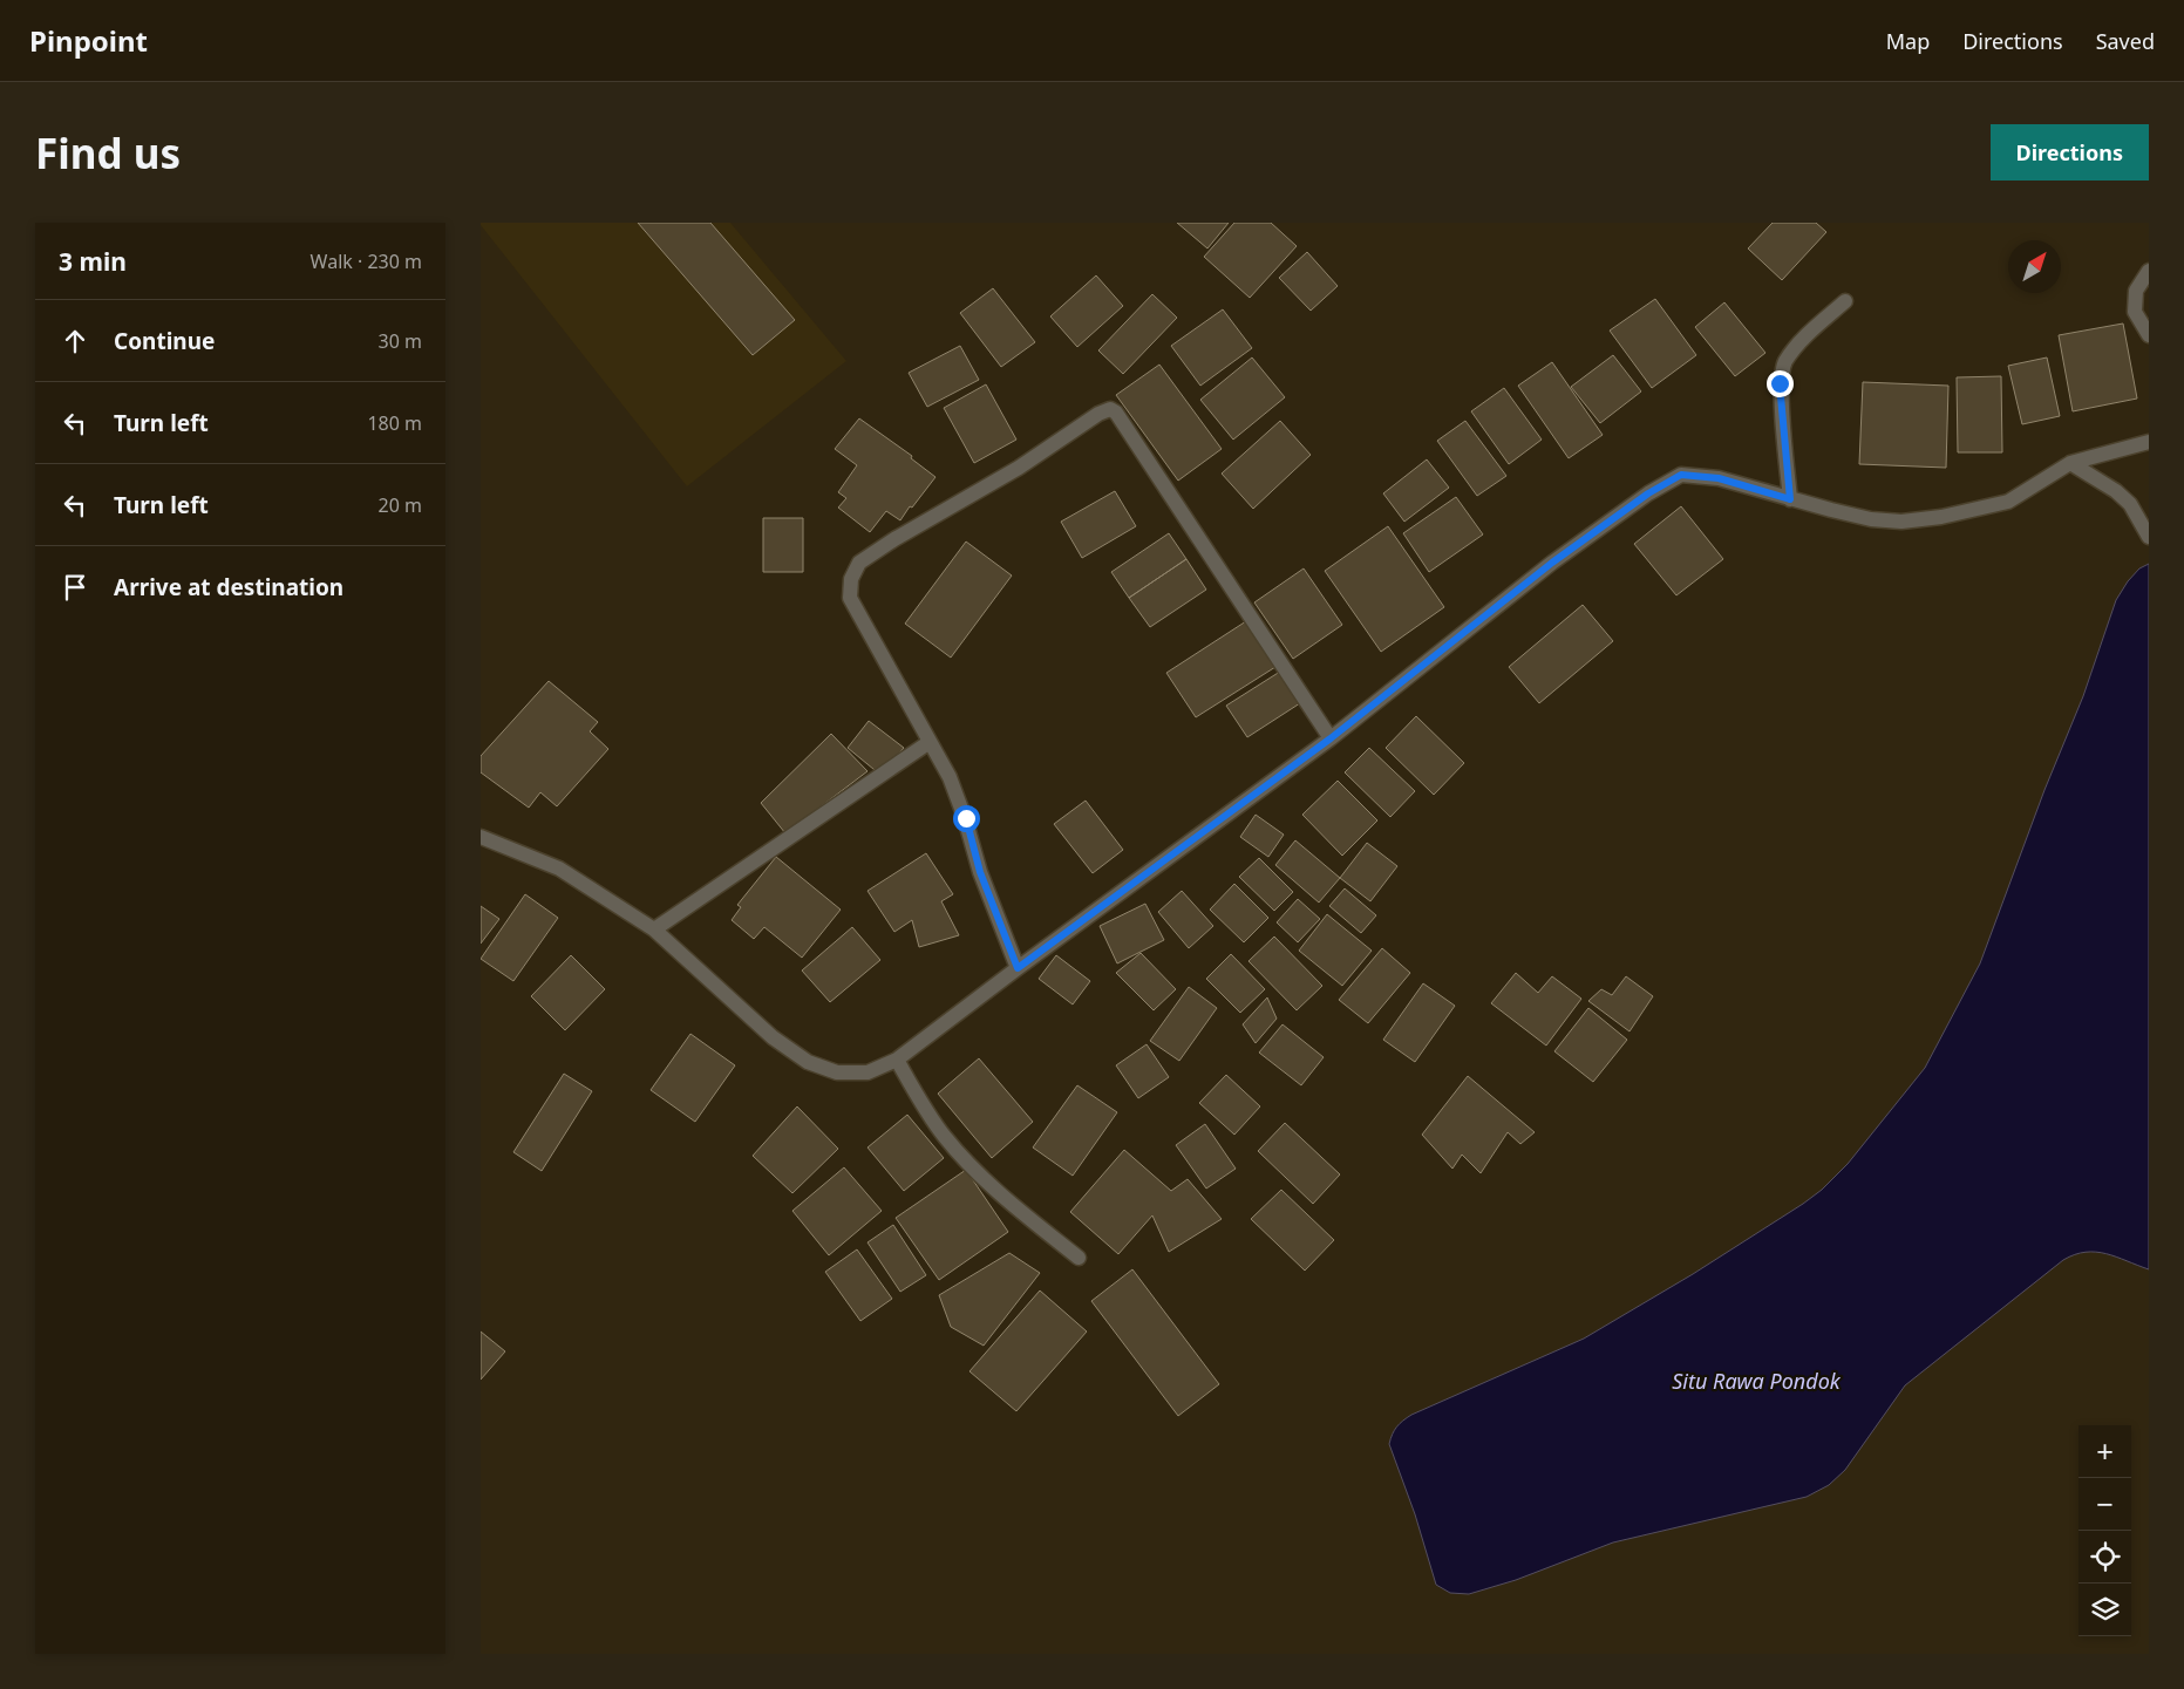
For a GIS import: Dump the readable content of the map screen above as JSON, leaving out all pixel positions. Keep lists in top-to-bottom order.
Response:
{
  "water": ["Situ Rawa Pondok"],
  "north": "top right",
  "page": {
    "header": "Pinpoint",
    "nav": ["Map", "Directions", "Saved"],
    "buttons": "Directions",
    "title": "Find us",
    "heading": ["3 min", "Walk · 230 m"],
    "list": [
      ["Continue", "30 m"],
      ["Turn left", "180 m"],
      ["Turn left", "20 m"],
      "Arrive at destination"
    ],
    "map_buttons": ["+", "−"]
  }
}
